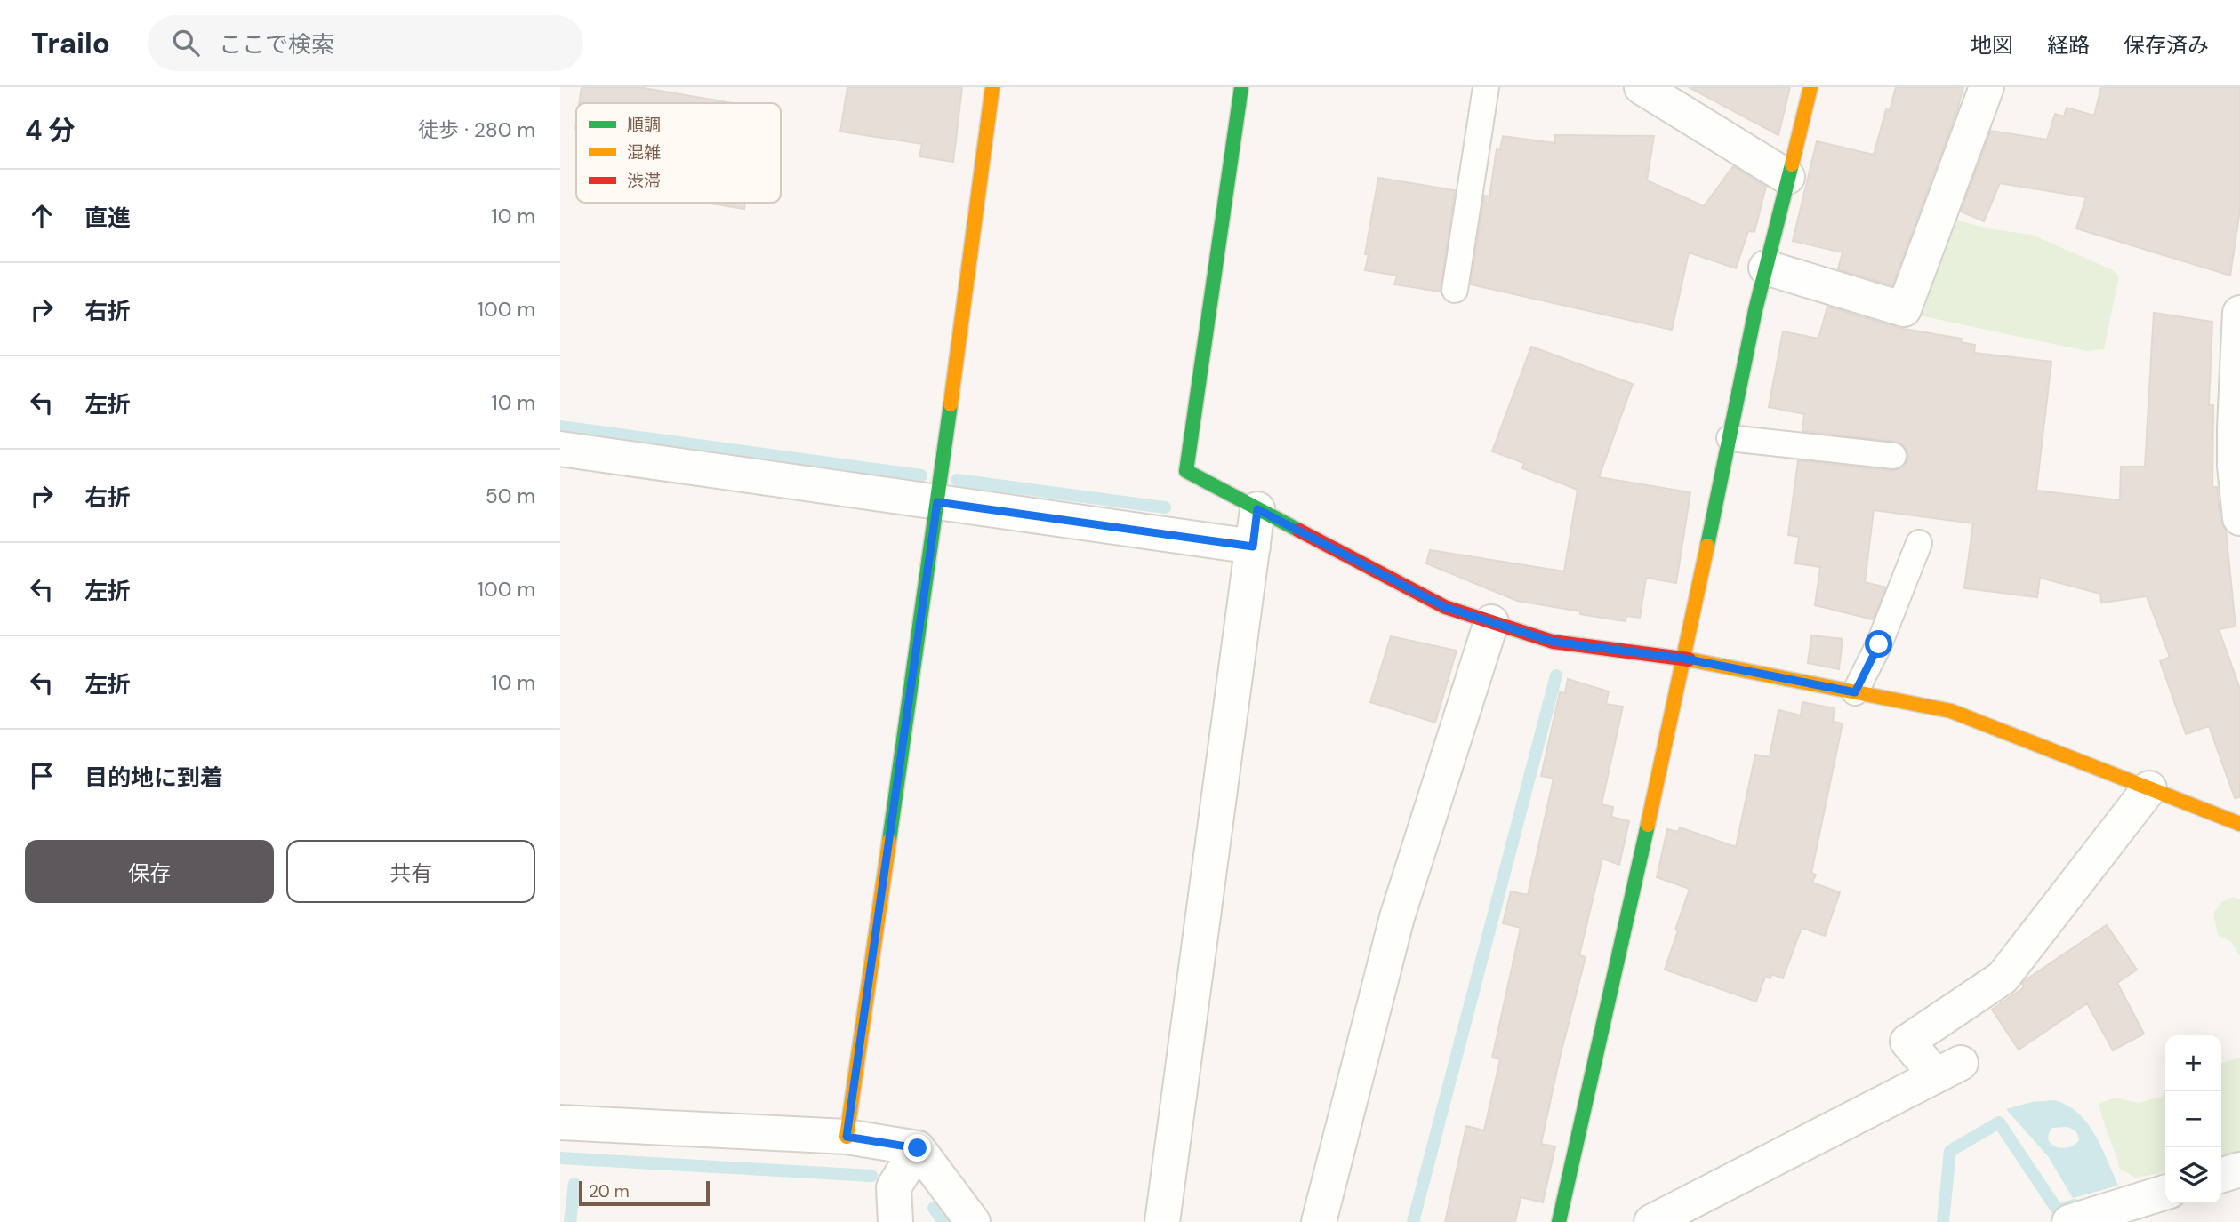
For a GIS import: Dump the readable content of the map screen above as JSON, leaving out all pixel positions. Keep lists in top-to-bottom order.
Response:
{
  "legend": ["順調", "混雑", "渋滞"],
  "scale_bar": "20 m",
  "page": {
    "header": "Trailo",
    "search": "ここで検索",
    "nav": ["地図", "経路", "保存済み"],
    "heading": ["4 分", "徒歩 · 280 m"],
    "list": [
      ["直進", "10 m"],
      ["右折", "100 m"],
      ["左折", "10 m"],
      ["右折", "50 m"],
      ["左折", "100 m"],
      ["左折", "10 m"],
      "目的地に到着"
    ],
    "buttons": ["保存", "共有"],
    "map_buttons": ["+", "−"],
    "scale": "20 m"
  }
}
